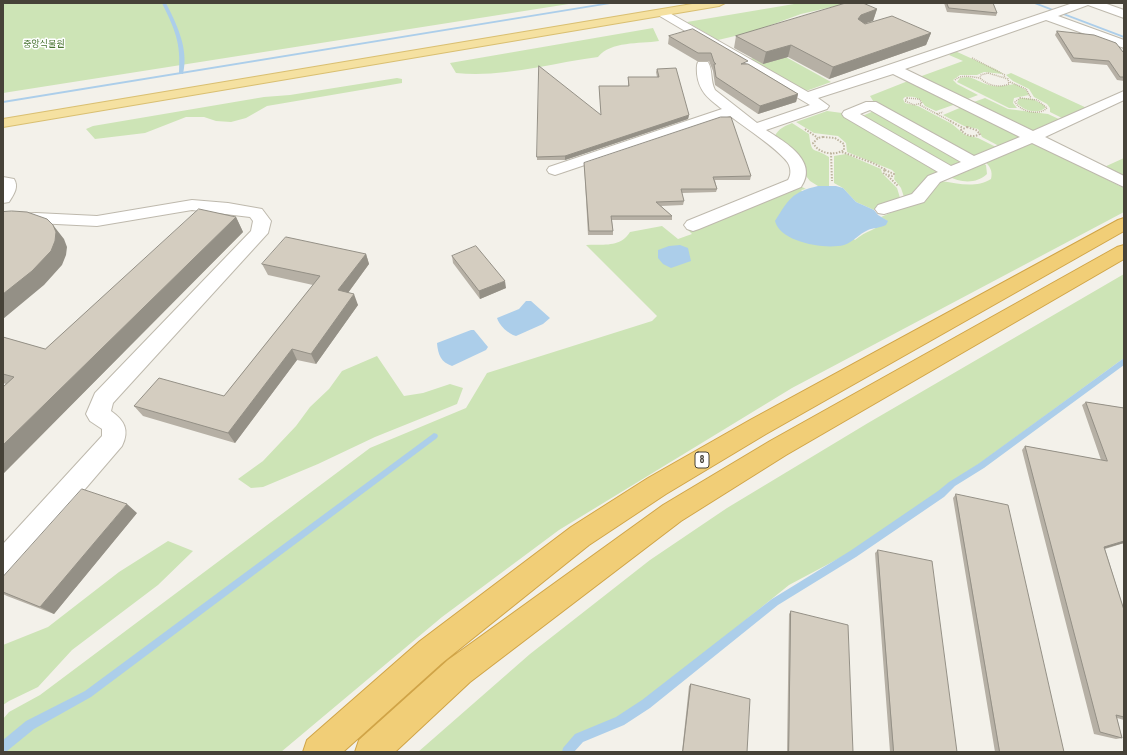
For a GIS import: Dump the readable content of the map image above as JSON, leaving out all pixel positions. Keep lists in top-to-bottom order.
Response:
{
  "streets": {
    "highway": ["8"]
  },
  "parks": ["중앙식물원"]
}
